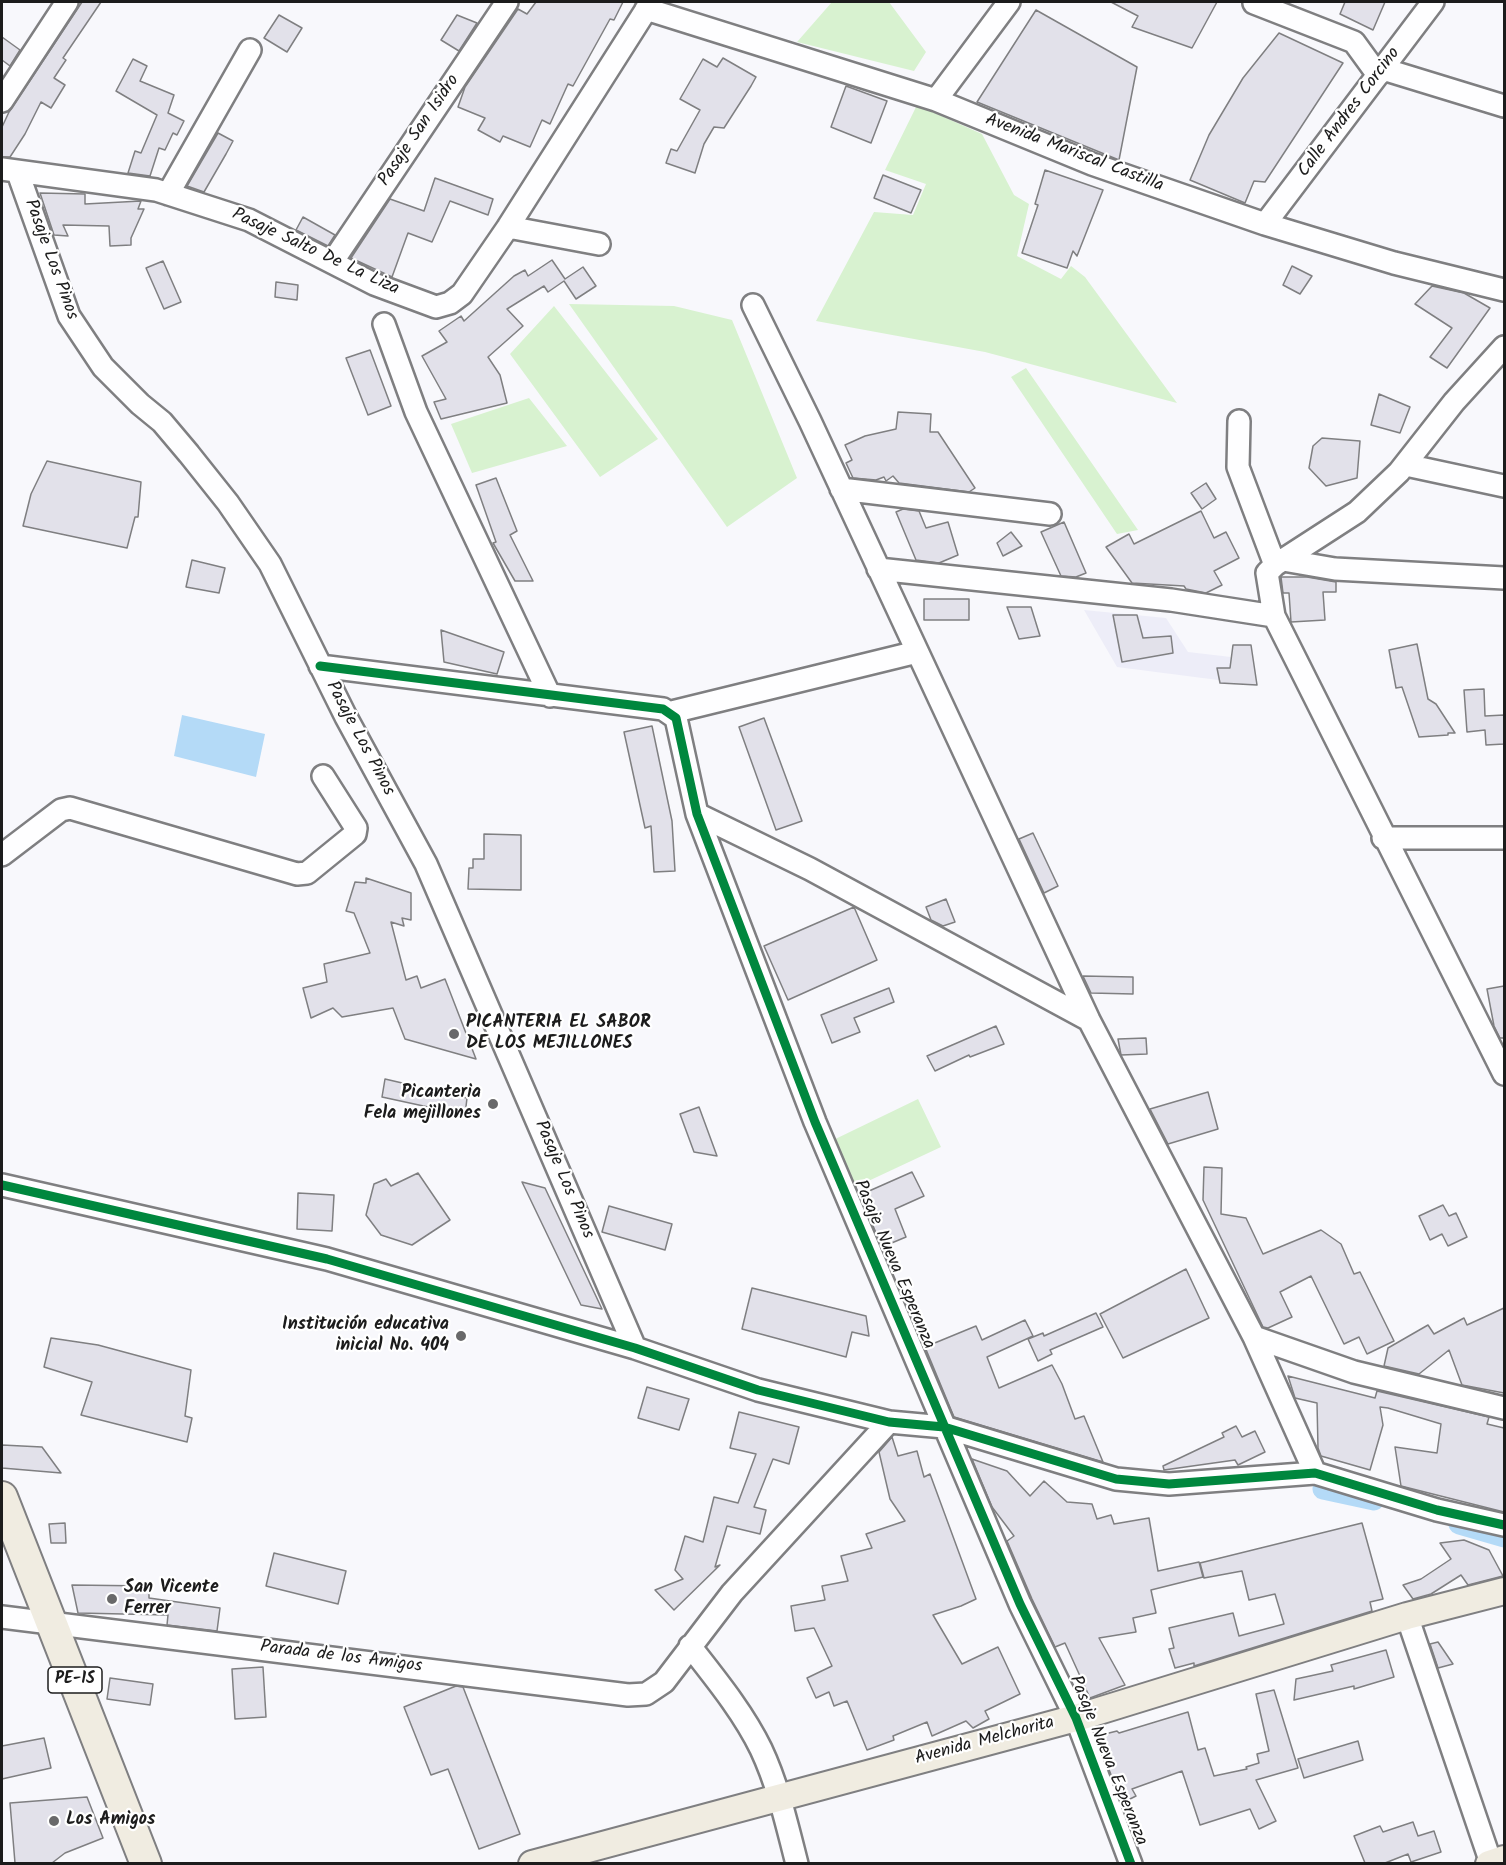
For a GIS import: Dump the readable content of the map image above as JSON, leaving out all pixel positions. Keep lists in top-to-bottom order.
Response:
{
  "streets": {
    "highway": ["PE-1S"],
    "main road": ["Avenida Melchorita"],
    "street": [
      "Calle Andres Corcino",
      "Pasaje San Isidro",
      "Avenida Mariscal Castilla",
      "Pasaje Salto De La Liza",
      "Pasaje Los Pinos",
      "Pasaje Nueva Esperanza",
      "Parada de los Amigos"
    ]
  },
  "crossings": [
    ["Calle Andres Corcino", "Avenida Mariscal Castilla"],
    ["Pasaje San Isidro", "Pasaje Salto De La Liza"],
    ["Pasaje Salto De La Liza", "Pasaje Los Pinos"],
    ["Pasaje Nueva Esperanza", "Avenida Melchorita"],
    ["Parada de los Amigos", "PE-1S"]
  ],
  "places": [
    "PICANTERIA EL SABOR DE LOS MEJILLONES",
    "Picanteria Fela mejillones",
    "Institución educativa inicial No. 404",
    "San Vicente Ferrer",
    "Los Amigos"
  ]
}
